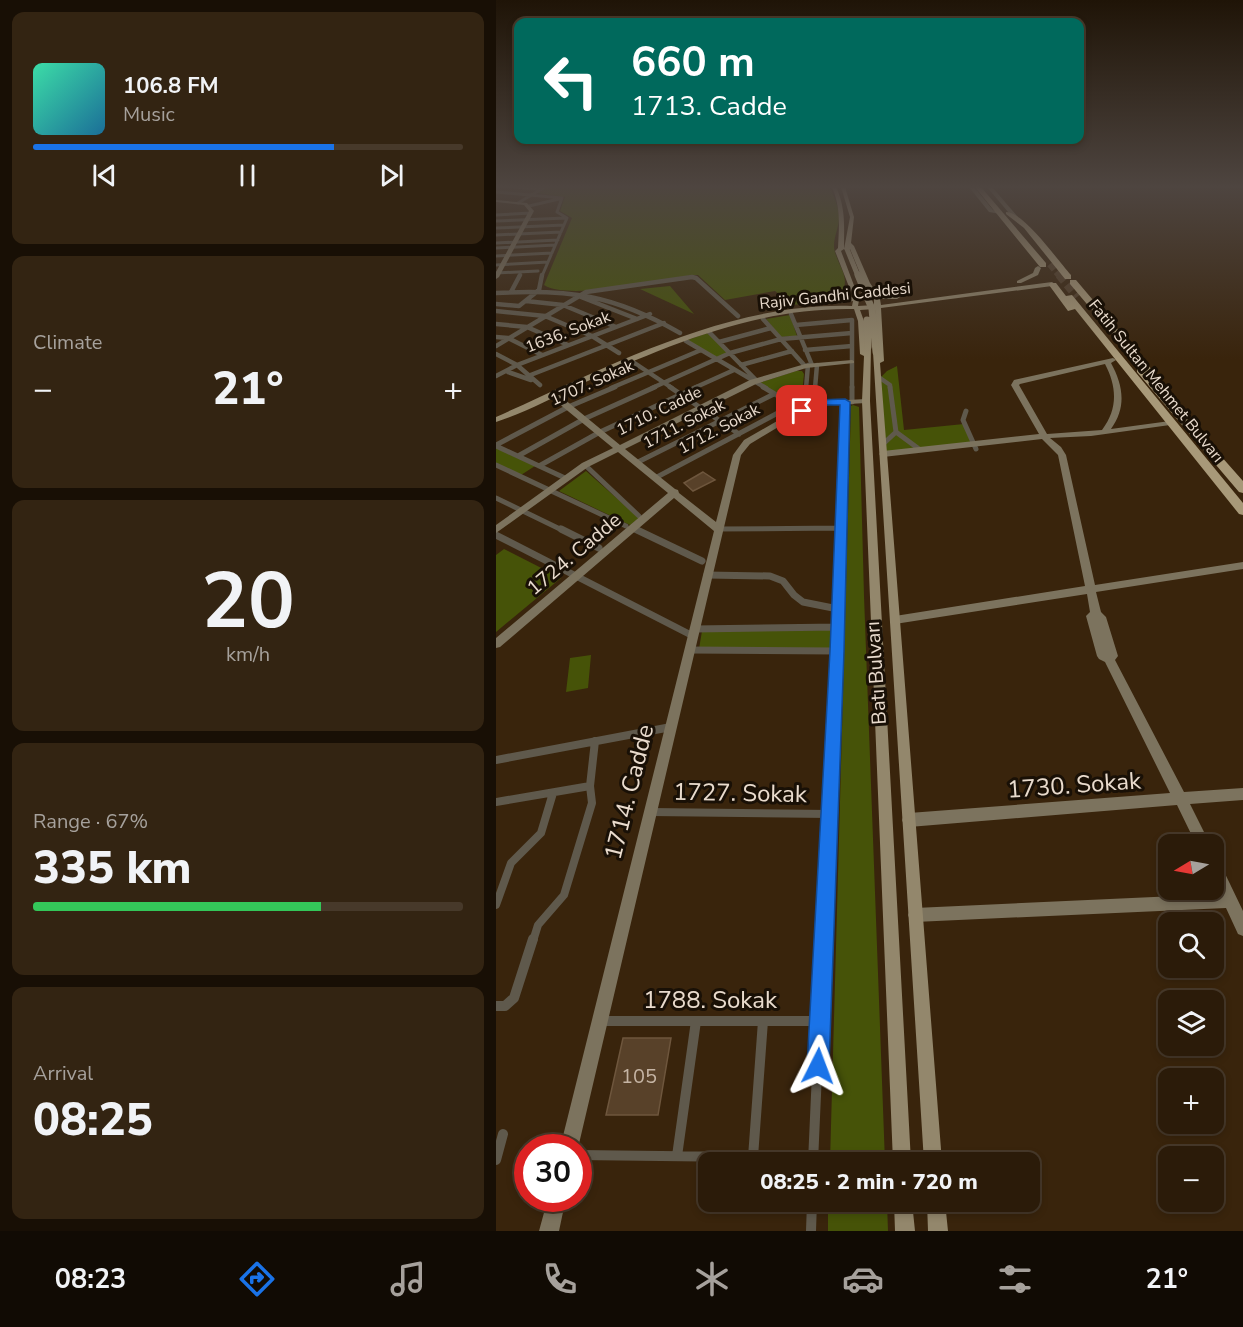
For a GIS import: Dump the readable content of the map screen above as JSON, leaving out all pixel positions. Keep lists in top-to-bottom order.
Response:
{
  "streets": {
    "highway": ["Fatih Sultan Mehmet Bulvarı"],
    "main road": ["Rajiv Gandhi Caddesi", "Batı Bulvarı"],
    "street": [
      "1636. Sokak",
      "1707. Sokak",
      "1710. Cadde",
      "1711. Sokak",
      "1712. Sokak",
      "1724. Cadde",
      "1730. Sokak",
      "1714. Cadde",
      "1727. Sokak",
      "1788. Sokak"
    ]
  },
  "crossings": [
    ["Batı Bulvarı", "1730. Sokak"],
    ["1714. Cadde", "1727. Sokak"],
    ["1714. Cadde", "1788. Sokak"]
  ],
  "house_numbers": ["105"],
  "north": "left",
  "page": {
    "turn": ["660 m", "1713. Cadde"],
    "song": ["106.8 FM", "Music"],
    "tile": [
      "Climate",
      ["20", "km/h"],
      ["Range · 67%", "335 km"],
      ["Arrival", "08:25"]
    ],
    "heat": ["−", "21°", "+"],
    "map_buttons": ["+", "−"],
    "limit": "30",
    "trip": "08:25 · 2 min · 720 m",
    "tabs": ["08:23", "21°"]
  }
}
